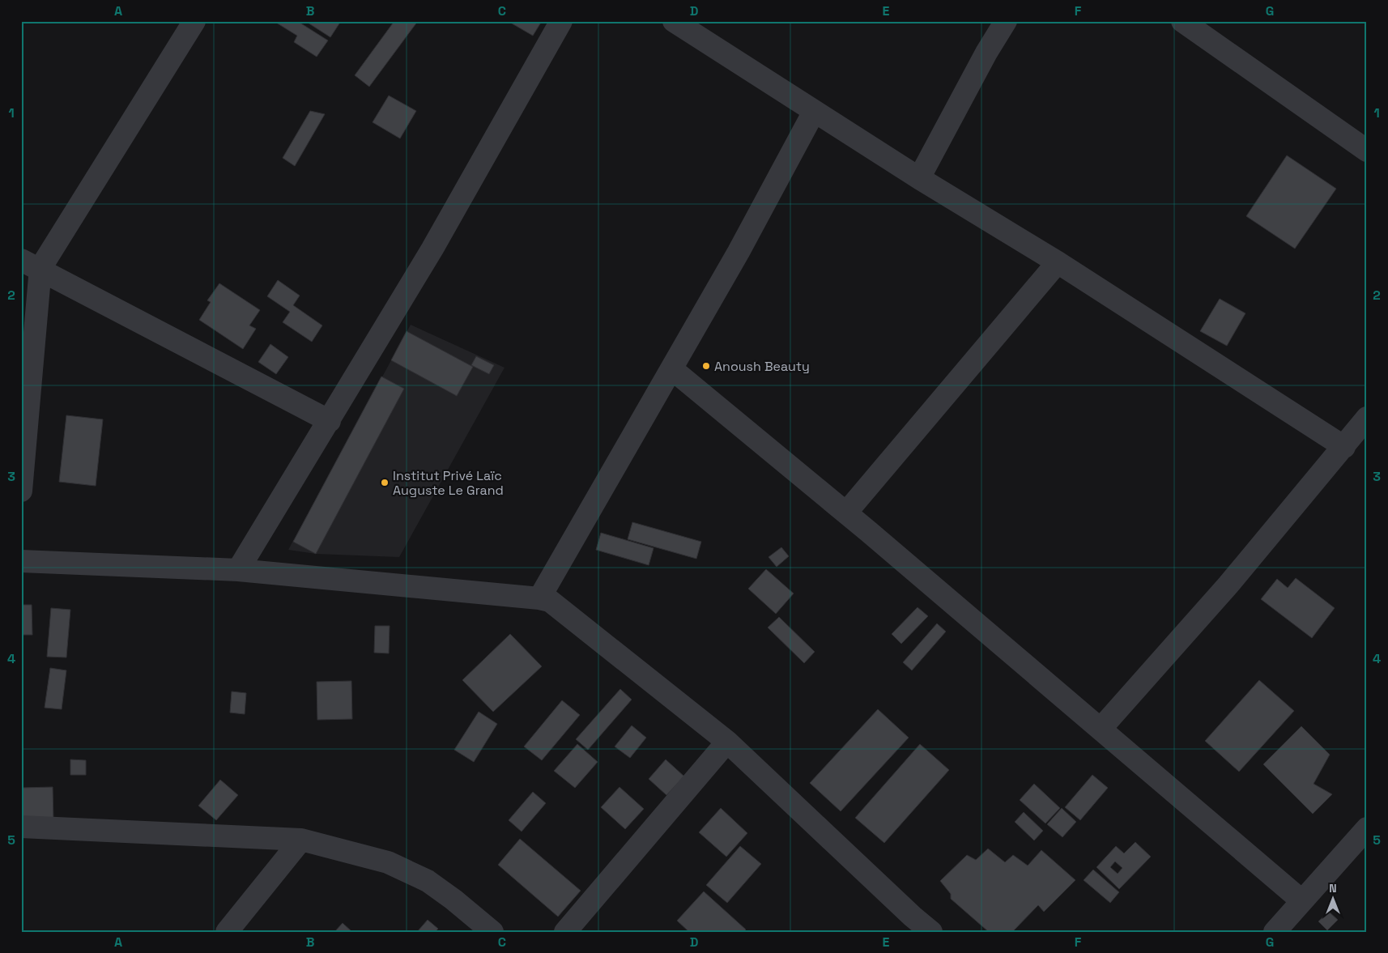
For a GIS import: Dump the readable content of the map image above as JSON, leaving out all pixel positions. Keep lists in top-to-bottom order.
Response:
{
  "places": ["Anoush Beauty", "Institut Privé Laïc Auguste Le Grand"],
  "north": "top",
  "grid": {
    "columns": [
      "A",
      "B",
      "C",
      "D",
      "E",
      "F",
      "G"
    ],
    "rows": [
      "1",
      "2",
      "3",
      "4",
      "5"
    ]
  }
}
